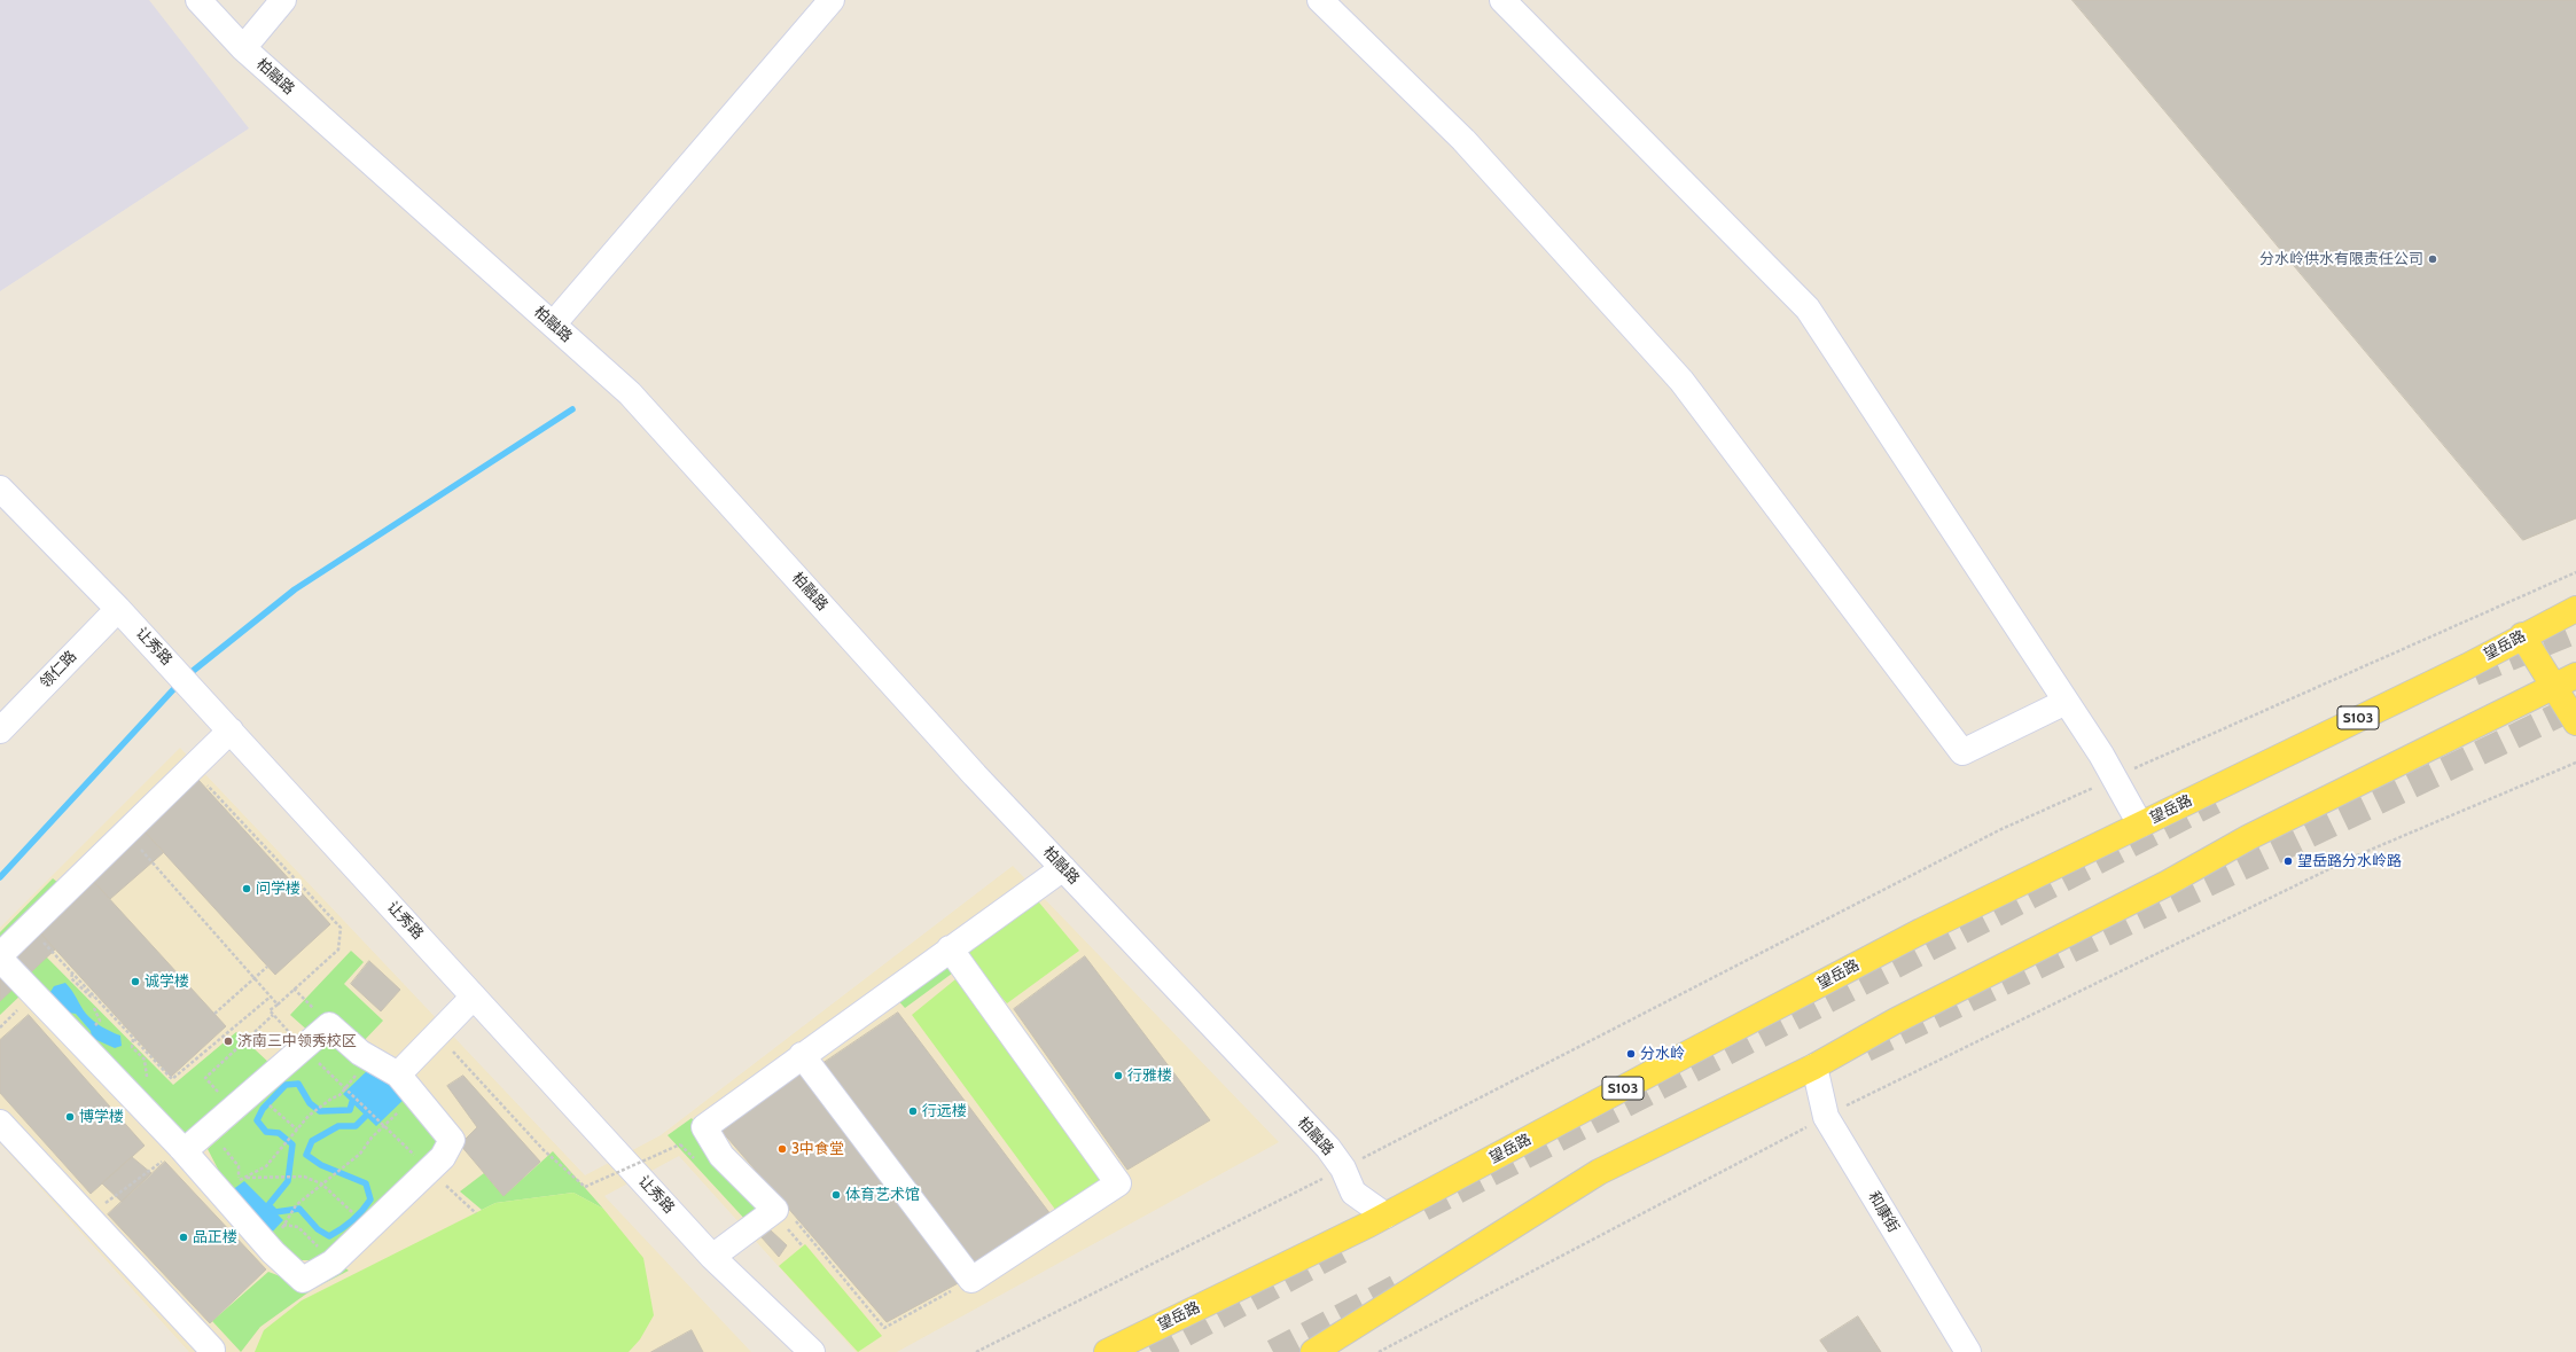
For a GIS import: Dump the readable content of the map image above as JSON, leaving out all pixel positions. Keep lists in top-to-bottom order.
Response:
{
  "streets": {
    "main road": ["望岳路", "S103"],
    "street": [
      "柏融路",
      "让秀路",
      "领仁路",
      "和康街"
    ]
  },
  "crossings": [
    ["柏融路", "望岳路"],
    ["让秀路", "领仁路"]
  ],
  "places": [
    "分水岭供水有限责任公司",
    "望岳路分水岭路",
    "问学楼",
    "诚学楼",
    "济南三中领秀校区",
    "分水岭",
    "行雅楼",
    "行远楼",
    "博学楼",
    "3中食堂",
    "体育艺术馆",
    "品正楼"
  ]
}
